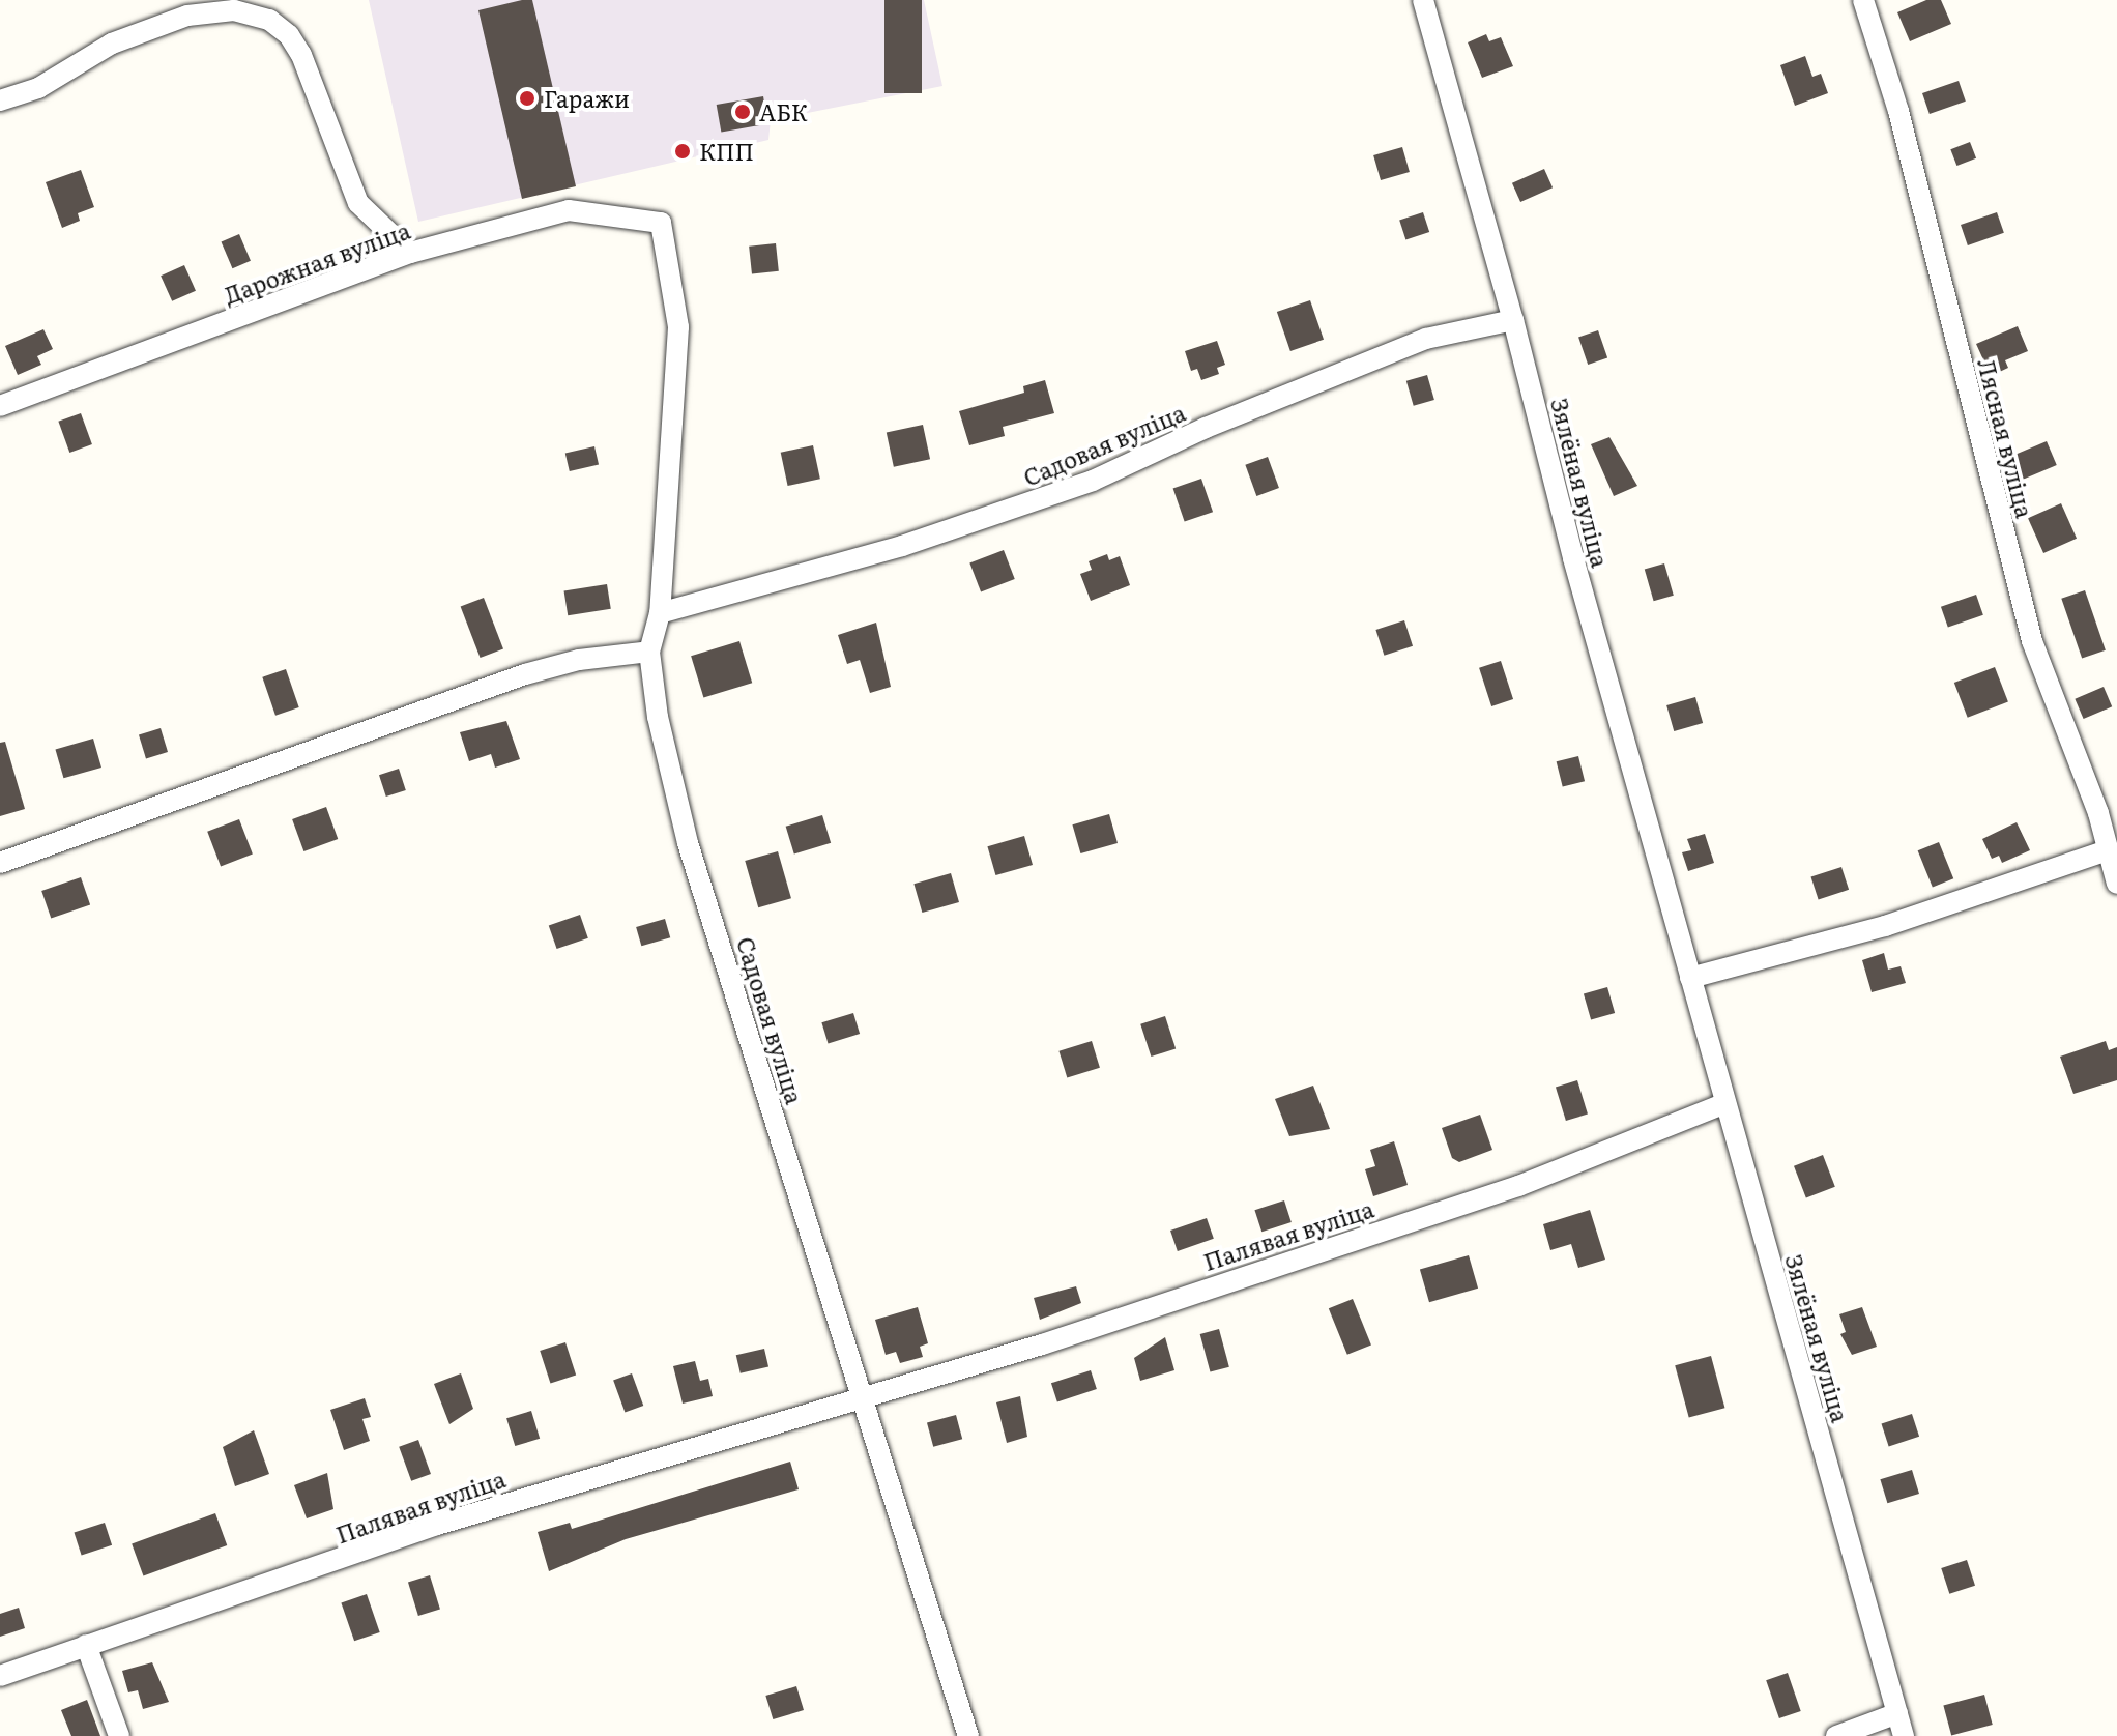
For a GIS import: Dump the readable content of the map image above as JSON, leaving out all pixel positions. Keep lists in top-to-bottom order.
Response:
{
  "streets": {
    "street": [
      "Дарожная вуліца",
      "Лясная вуліца",
      "Садовая вуліца",
      "Зялёная вуліца",
      "Палявая вуліца"
    ]
  },
  "crossings": [
    ["Дарожная вуліца", "Садовая вуліца"],
    ["Садовая вуліца", "Зялёная вуліца"],
    ["Садовая вуліца", "Палявая вуліца"],
    ["Зялёная вуліца", "Палявая вуліца"]
  ],
  "places": ["Гаражи", "АБК", "КПП"]
}
